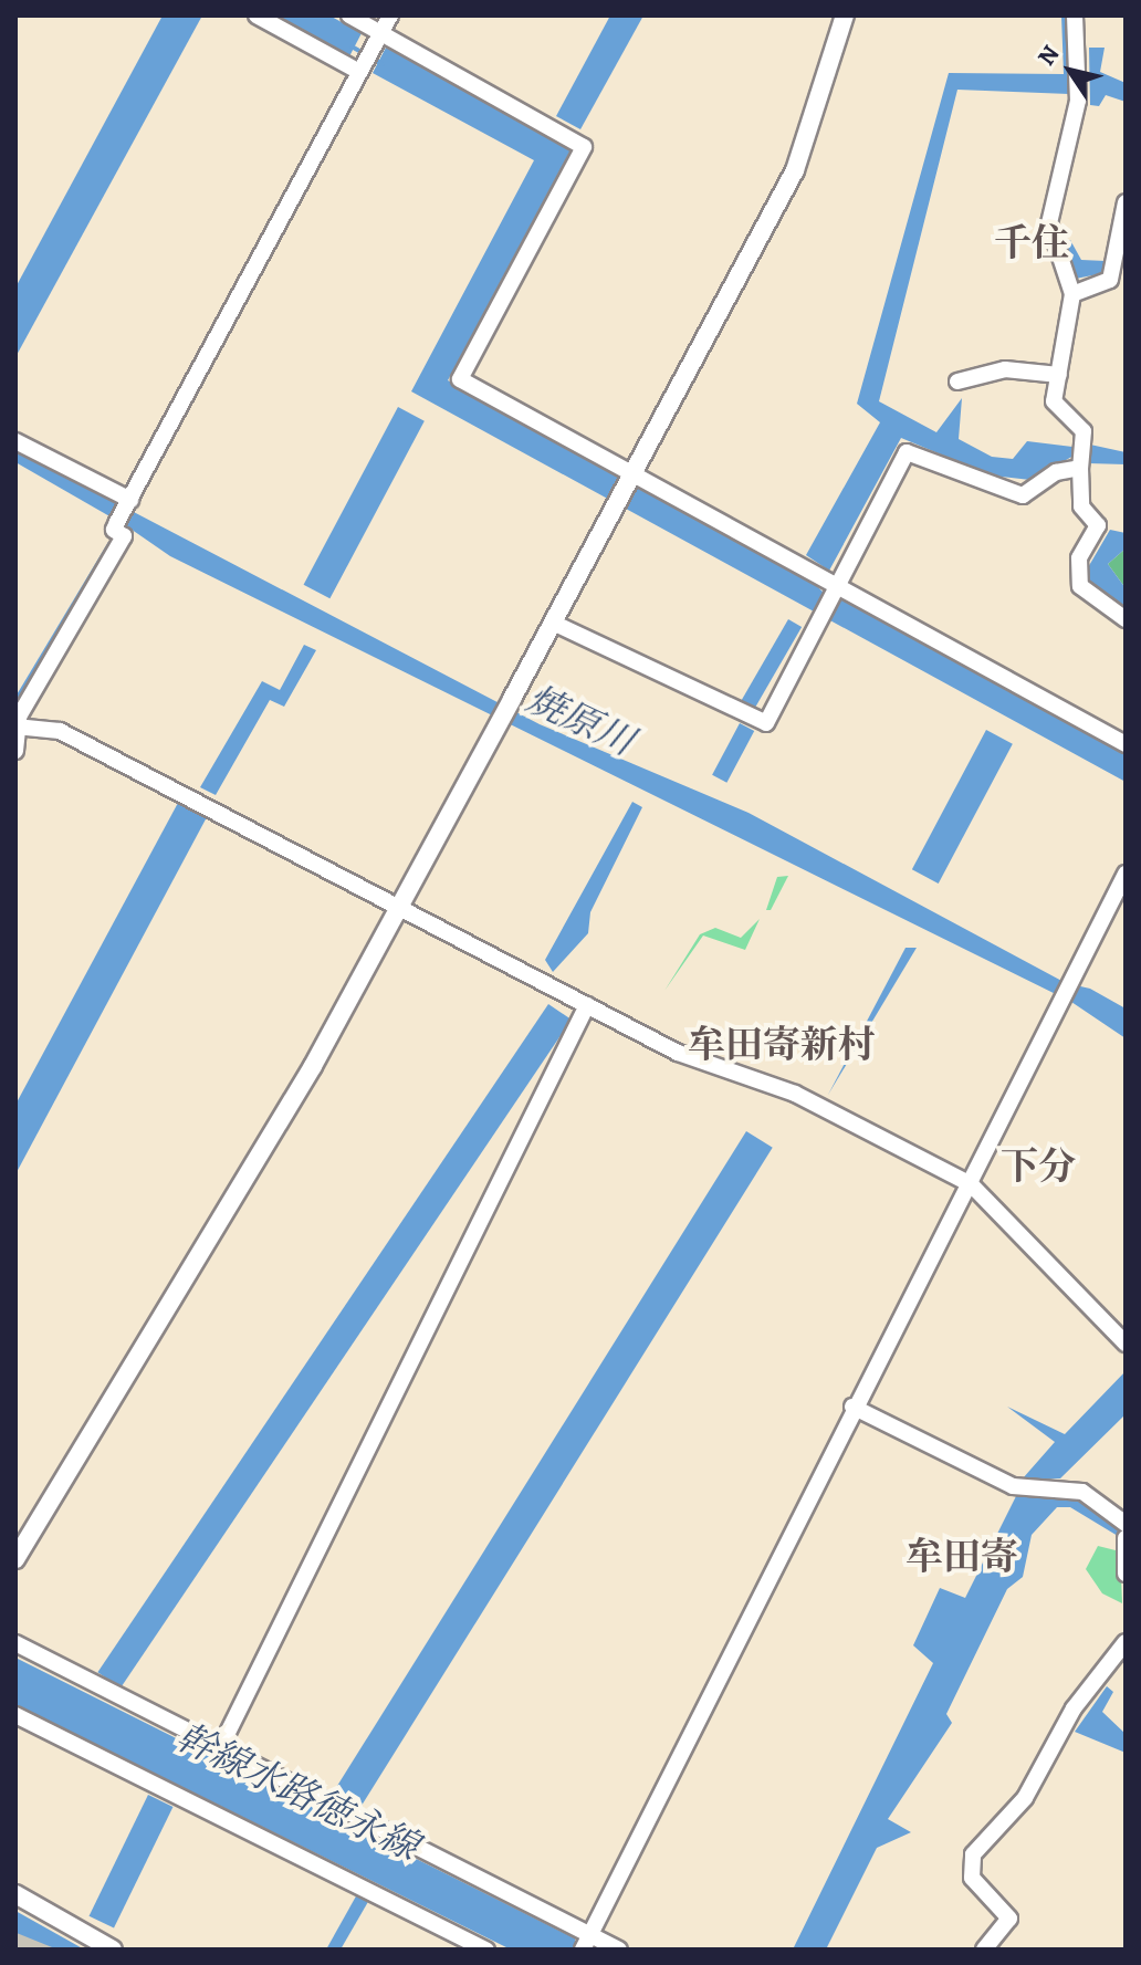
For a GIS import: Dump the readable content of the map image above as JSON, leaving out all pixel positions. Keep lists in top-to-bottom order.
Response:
{
  "districts": [
    "千住",
    "牟田寄新村",
    "下分",
    "牟田寄"
  ],
  "water": ["焼原川", "幹線水路徳永線"],
  "north": "top left"
}
